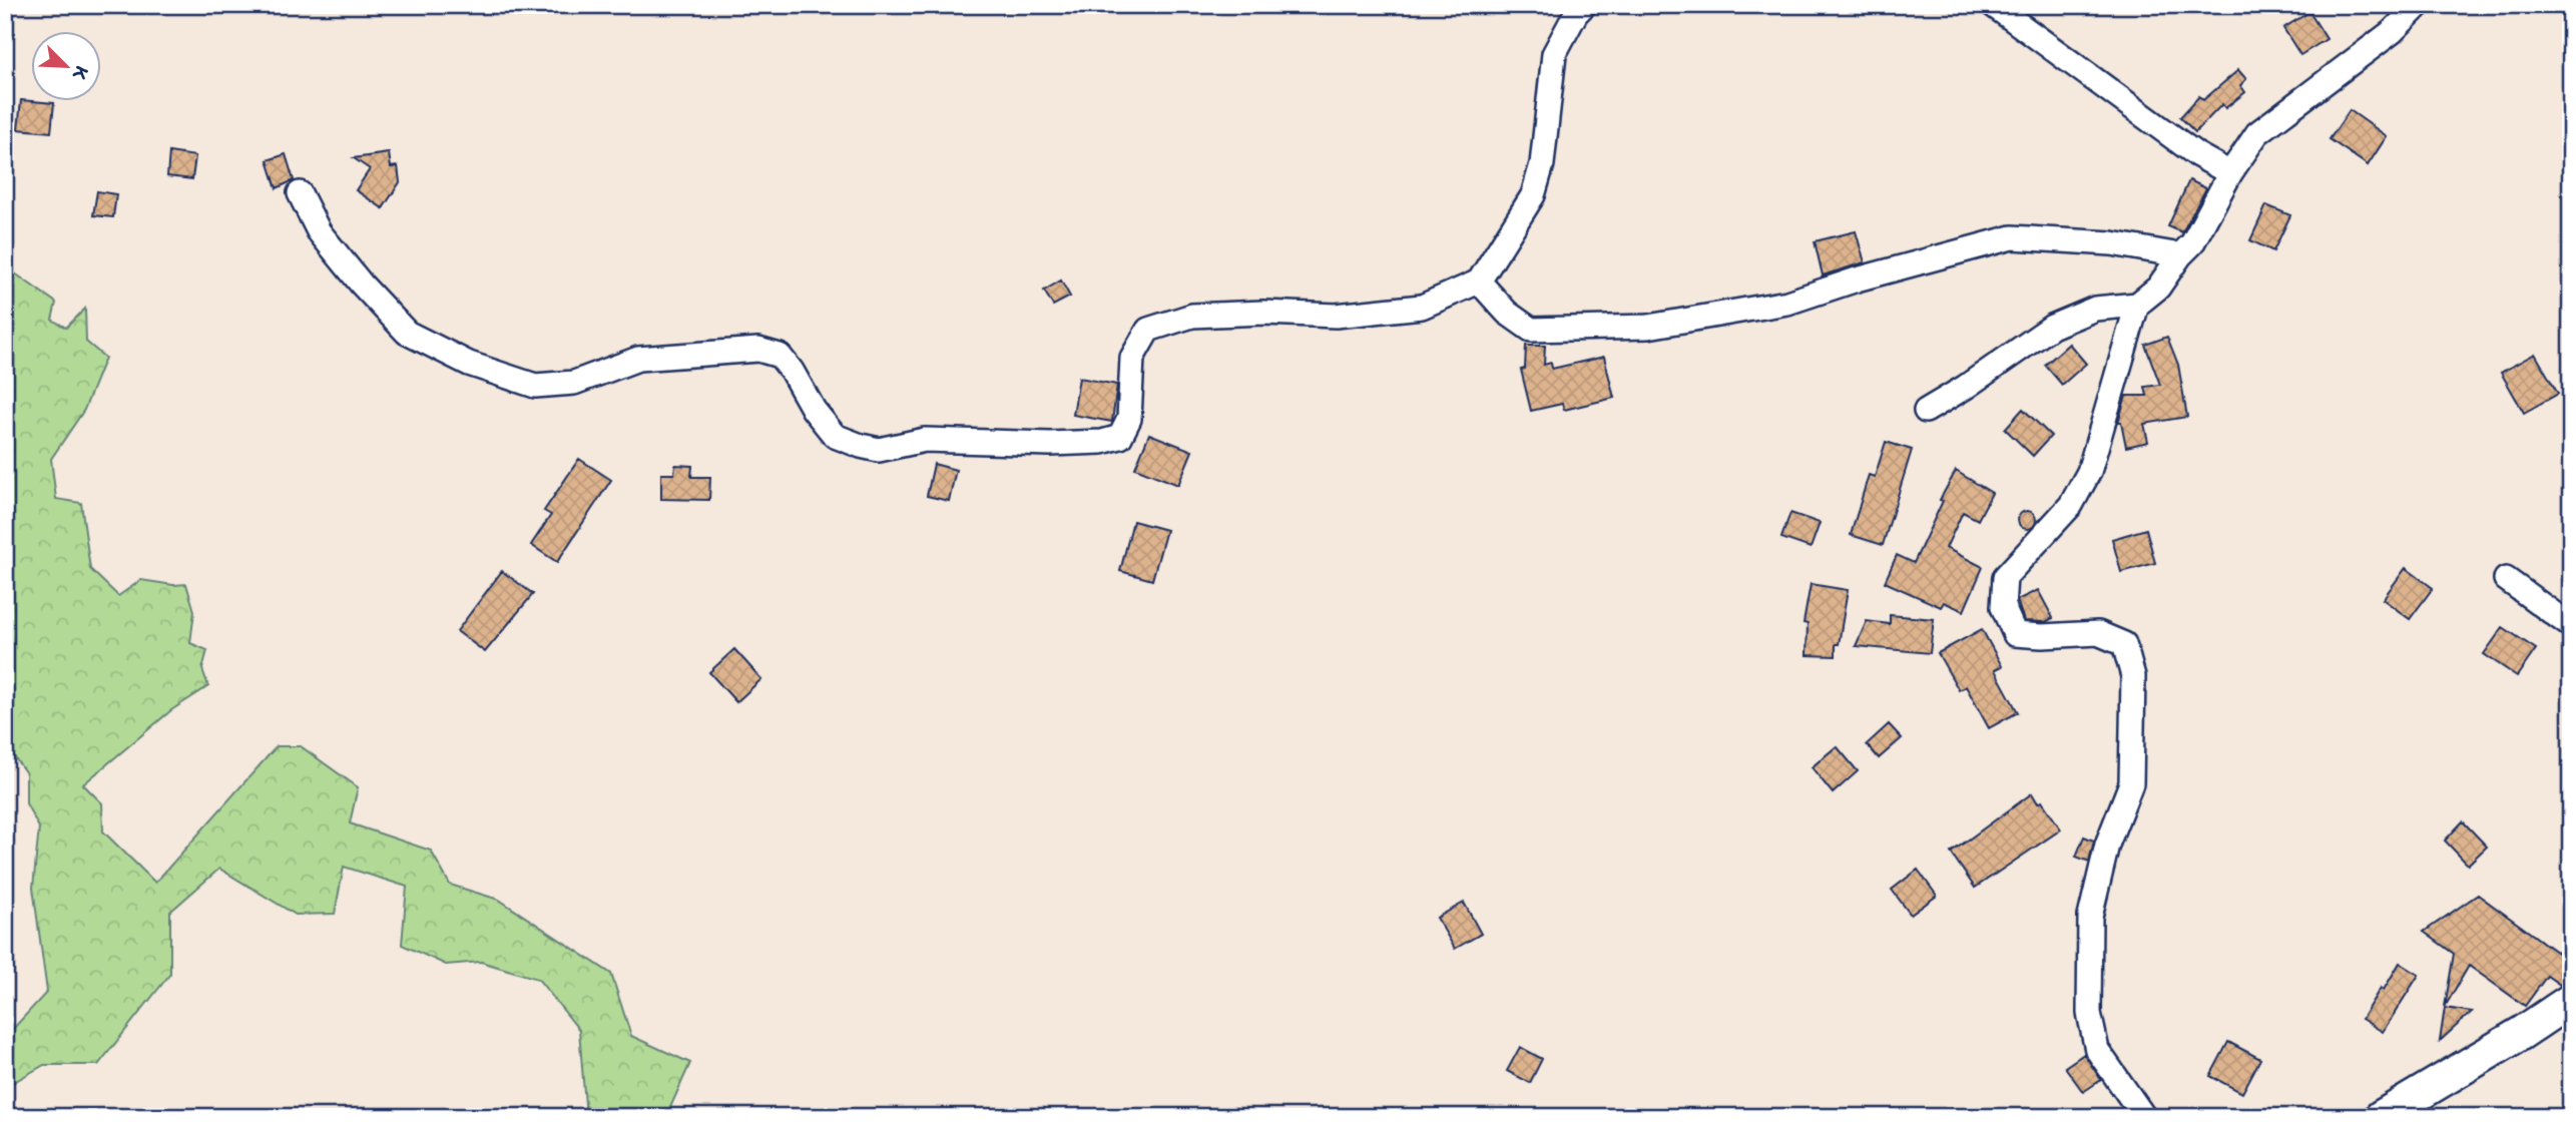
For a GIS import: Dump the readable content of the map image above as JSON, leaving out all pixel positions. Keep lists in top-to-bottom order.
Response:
{
  "north": "bottom right"
}
